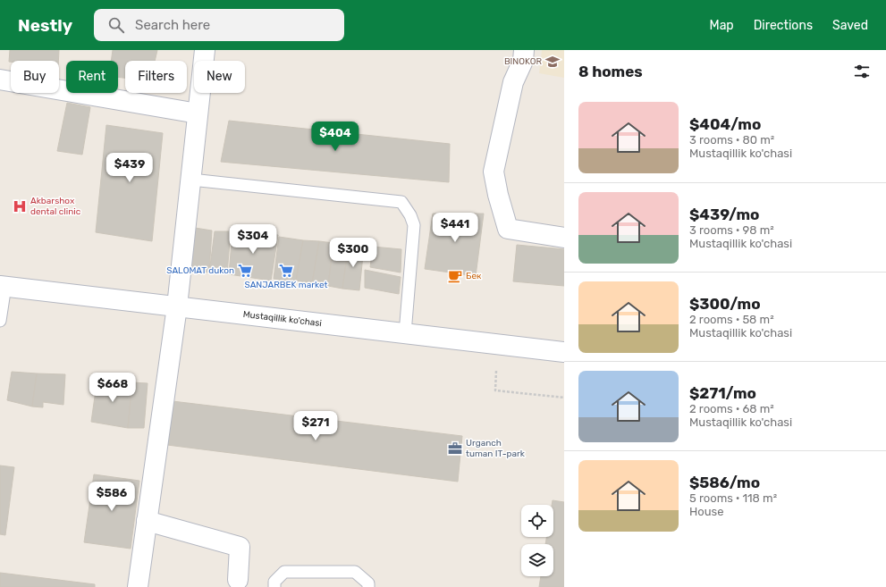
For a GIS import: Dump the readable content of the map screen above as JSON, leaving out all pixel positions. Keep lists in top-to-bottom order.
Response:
{
  "streets": {
    "street": ["Mustaqillik ko'chasi"]
  },
  "places": {
    "school or university": ["BINOKOR"],
    "hospital": ["Akbarshox dental clinic"],
    "supermarket": ["SALOMAT dukon", "SANJARBEK market"],
    "cafe": ["Бек"],
    "office": ["Urganch tuman IT-park"]
  },
  "page": {
    "header": "Nestly",
    "search": "Search here",
    "nav": ["Map", "Directions", "Saved"],
    "heading": "8 homes",
    "chip": [
      "Buy",
      "Rent",
      "Filters",
      "New"
    ],
    "list": [
      {
        "name": "$404/mo",
        "note": "3 rooms · 80 m² · Mustaqillik ko'chasi"
      },
      {
        "name": "$439/mo",
        "note": "3 rooms · 98 m² · Mustaqillik ko'chasi"
      },
      {
        "name": "$300/mo",
        "note": "2 rooms · 58 m² · Mustaqillik ko'chasi"
      },
      {
        "name": "$271/mo",
        "note": "2 rooms · 68 m² · Mustaqillik ko'chasi"
      },
      {
        "name": "$586/mo",
        "note": "5 rooms · 118 m² · House"
      }
    ],
    "price": [
      "$404",
      "$439",
      "$441",
      "$304",
      "$300",
      "$668",
      "$271",
      "$586"
    ]
  }
}
